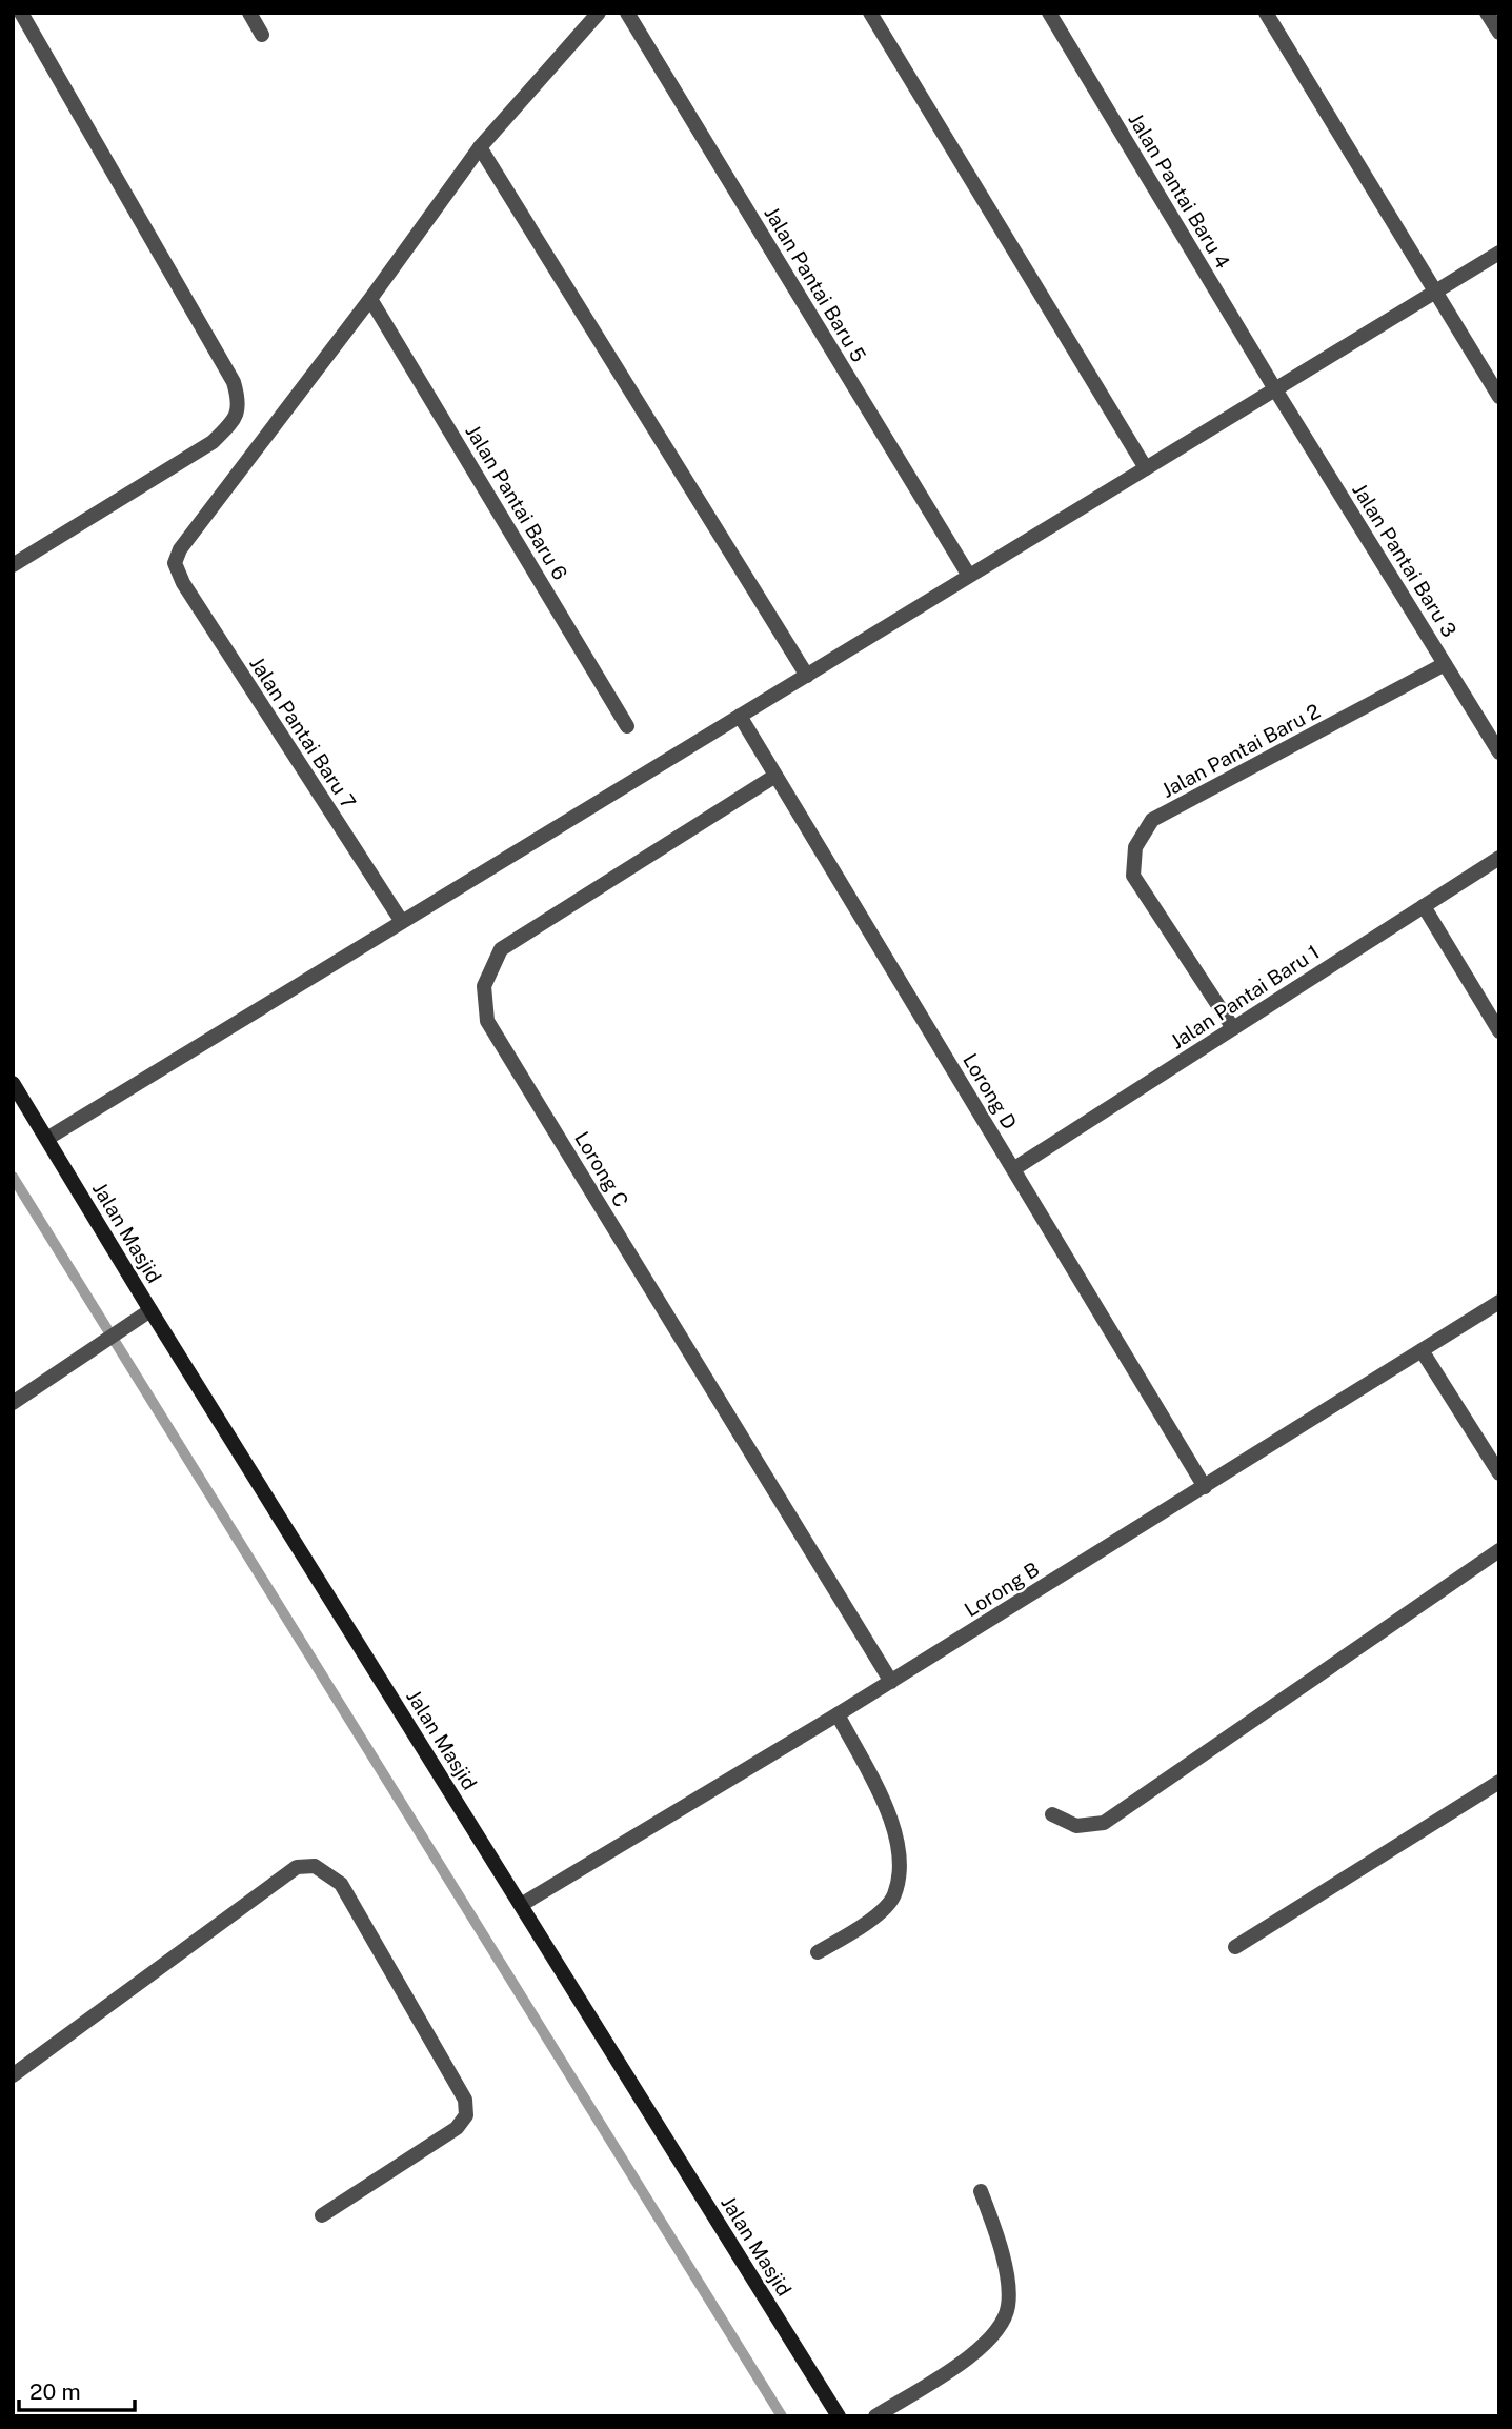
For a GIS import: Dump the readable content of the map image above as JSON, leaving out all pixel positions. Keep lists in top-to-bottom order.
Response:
{
  "streets": {
    "street": [
      "Jalan Pantai Baru 4",
      "Jalan Pantai Baru 5",
      "Jalan Pantai Baru 6",
      "Jalan Pantai Baru 3",
      "Jalan Pantai Baru 7",
      "Jalan Pantai Baru 2",
      "Jalan Pantai Baru 1",
      "Lorong D",
      "Lorong C",
      "Jalan Masjid",
      "Lorong B"
    ]
  },
  "crossings": [
    ["Jalan Pantai Baru 4", "Jalan Pantai Baru 3"],
    ["Jalan Pantai Baru 6", "Jalan Pantai Baru 7"],
    ["Jalan Pantai Baru 3", "Jalan Pantai Baru 2"],
    ["Jalan Pantai Baru 2", "Jalan Pantai Baru 1"],
    ["Jalan Pantai Baru 1", "Lorong D"],
    ["Lorong D", "Lorong C"],
    ["Lorong D", "Lorong B"],
    ["Lorong C", "Lorong B"],
    ["Jalan Masjid", "Lorong B"]
  ],
  "scale_bar": "20 m"
}
